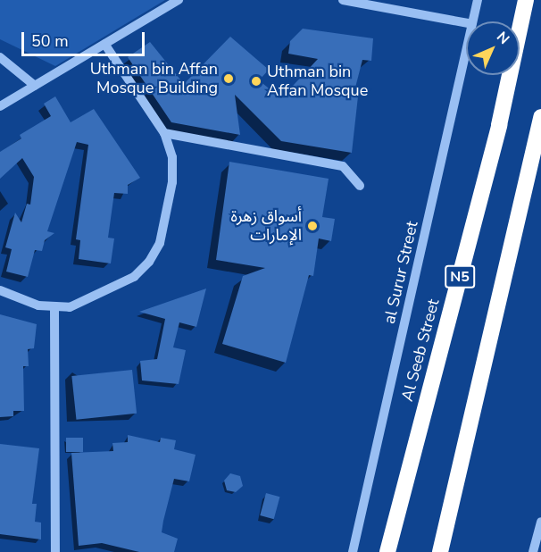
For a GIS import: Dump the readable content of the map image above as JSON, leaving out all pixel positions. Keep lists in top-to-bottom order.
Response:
{
  "streets": {
    "highway": ["N5", "Al Seeb Street"],
    "street": ["al Surur Street"]
  },
  "places": ["Uthman bin Affan Mosque Building", "Uthman bin Affan Mosque", "أسواق زهرة الإمارات"],
  "scale_bar": "50 m",
  "north": "top right"
}
